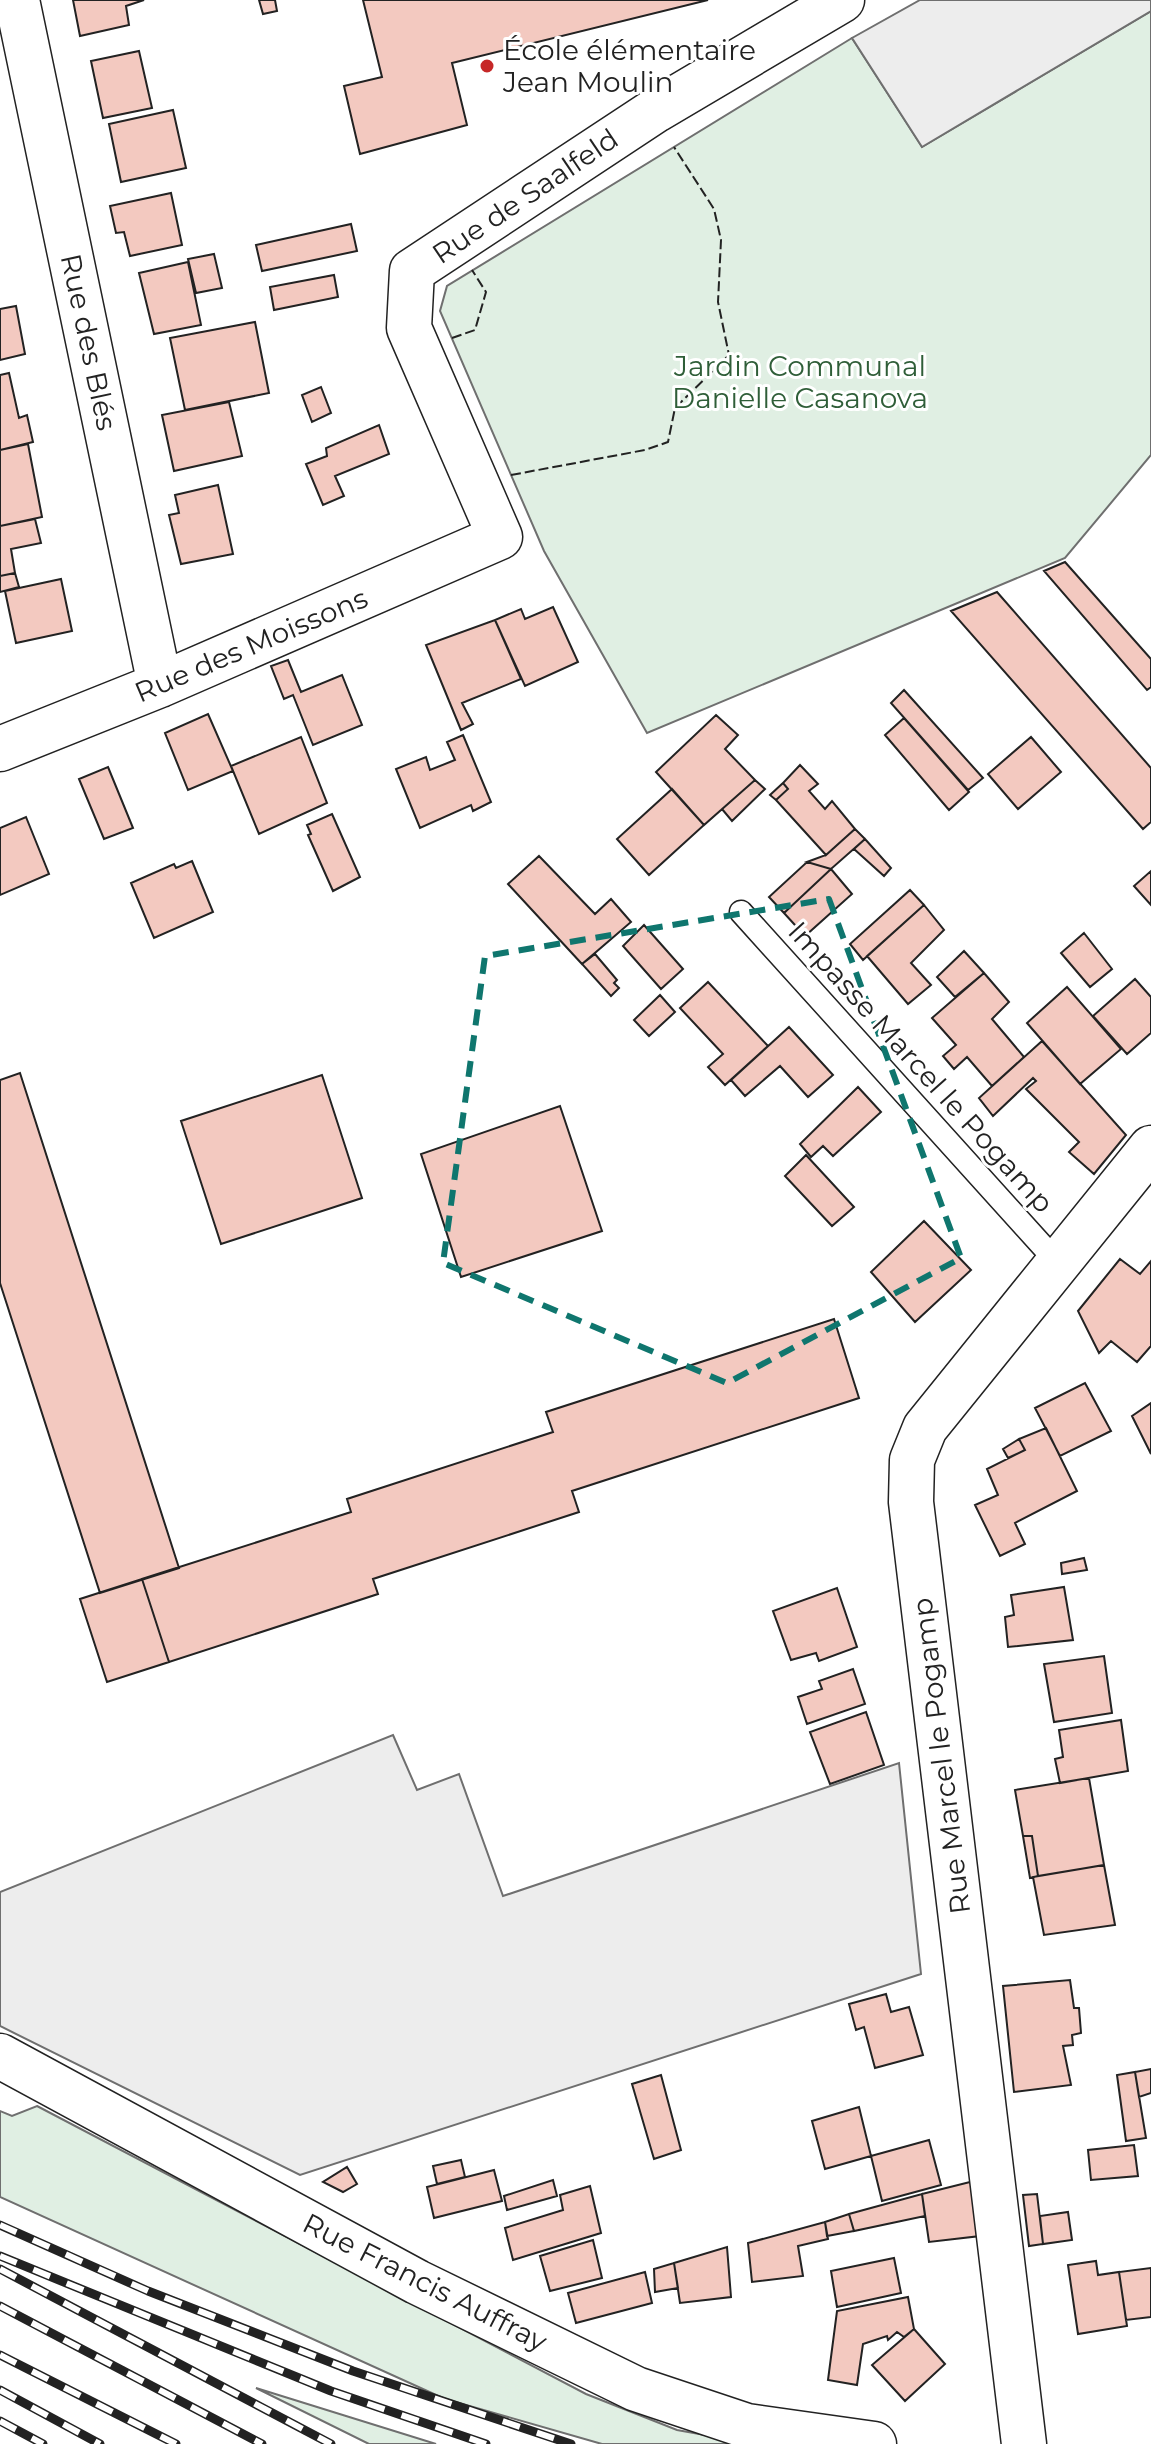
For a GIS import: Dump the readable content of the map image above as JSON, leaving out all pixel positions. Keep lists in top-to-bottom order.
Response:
{
  "streets": {
    "street": [
      "Rue de Saalfeld",
      "Rue des Blés",
      "Rue des Moissons",
      "Rue Marcel le Pogamp",
      "Rue Francis Auffray"
    ],
    "lane": ["Impasse Marcel le Pogamp"]
  },
  "crossings": [
    ["Rue de Saalfeld", "Rue des Moissons"],
    ["Rue des Blés", "Rue des Moissons"],
    ["Impasse Marcel le Pogamp", "Rue Marcel le Pogamp"]
  ],
  "parks": ["Jardin Communal Danielle Casanova"],
  "places": ["École élémentaire Jean Moulin"]
}
